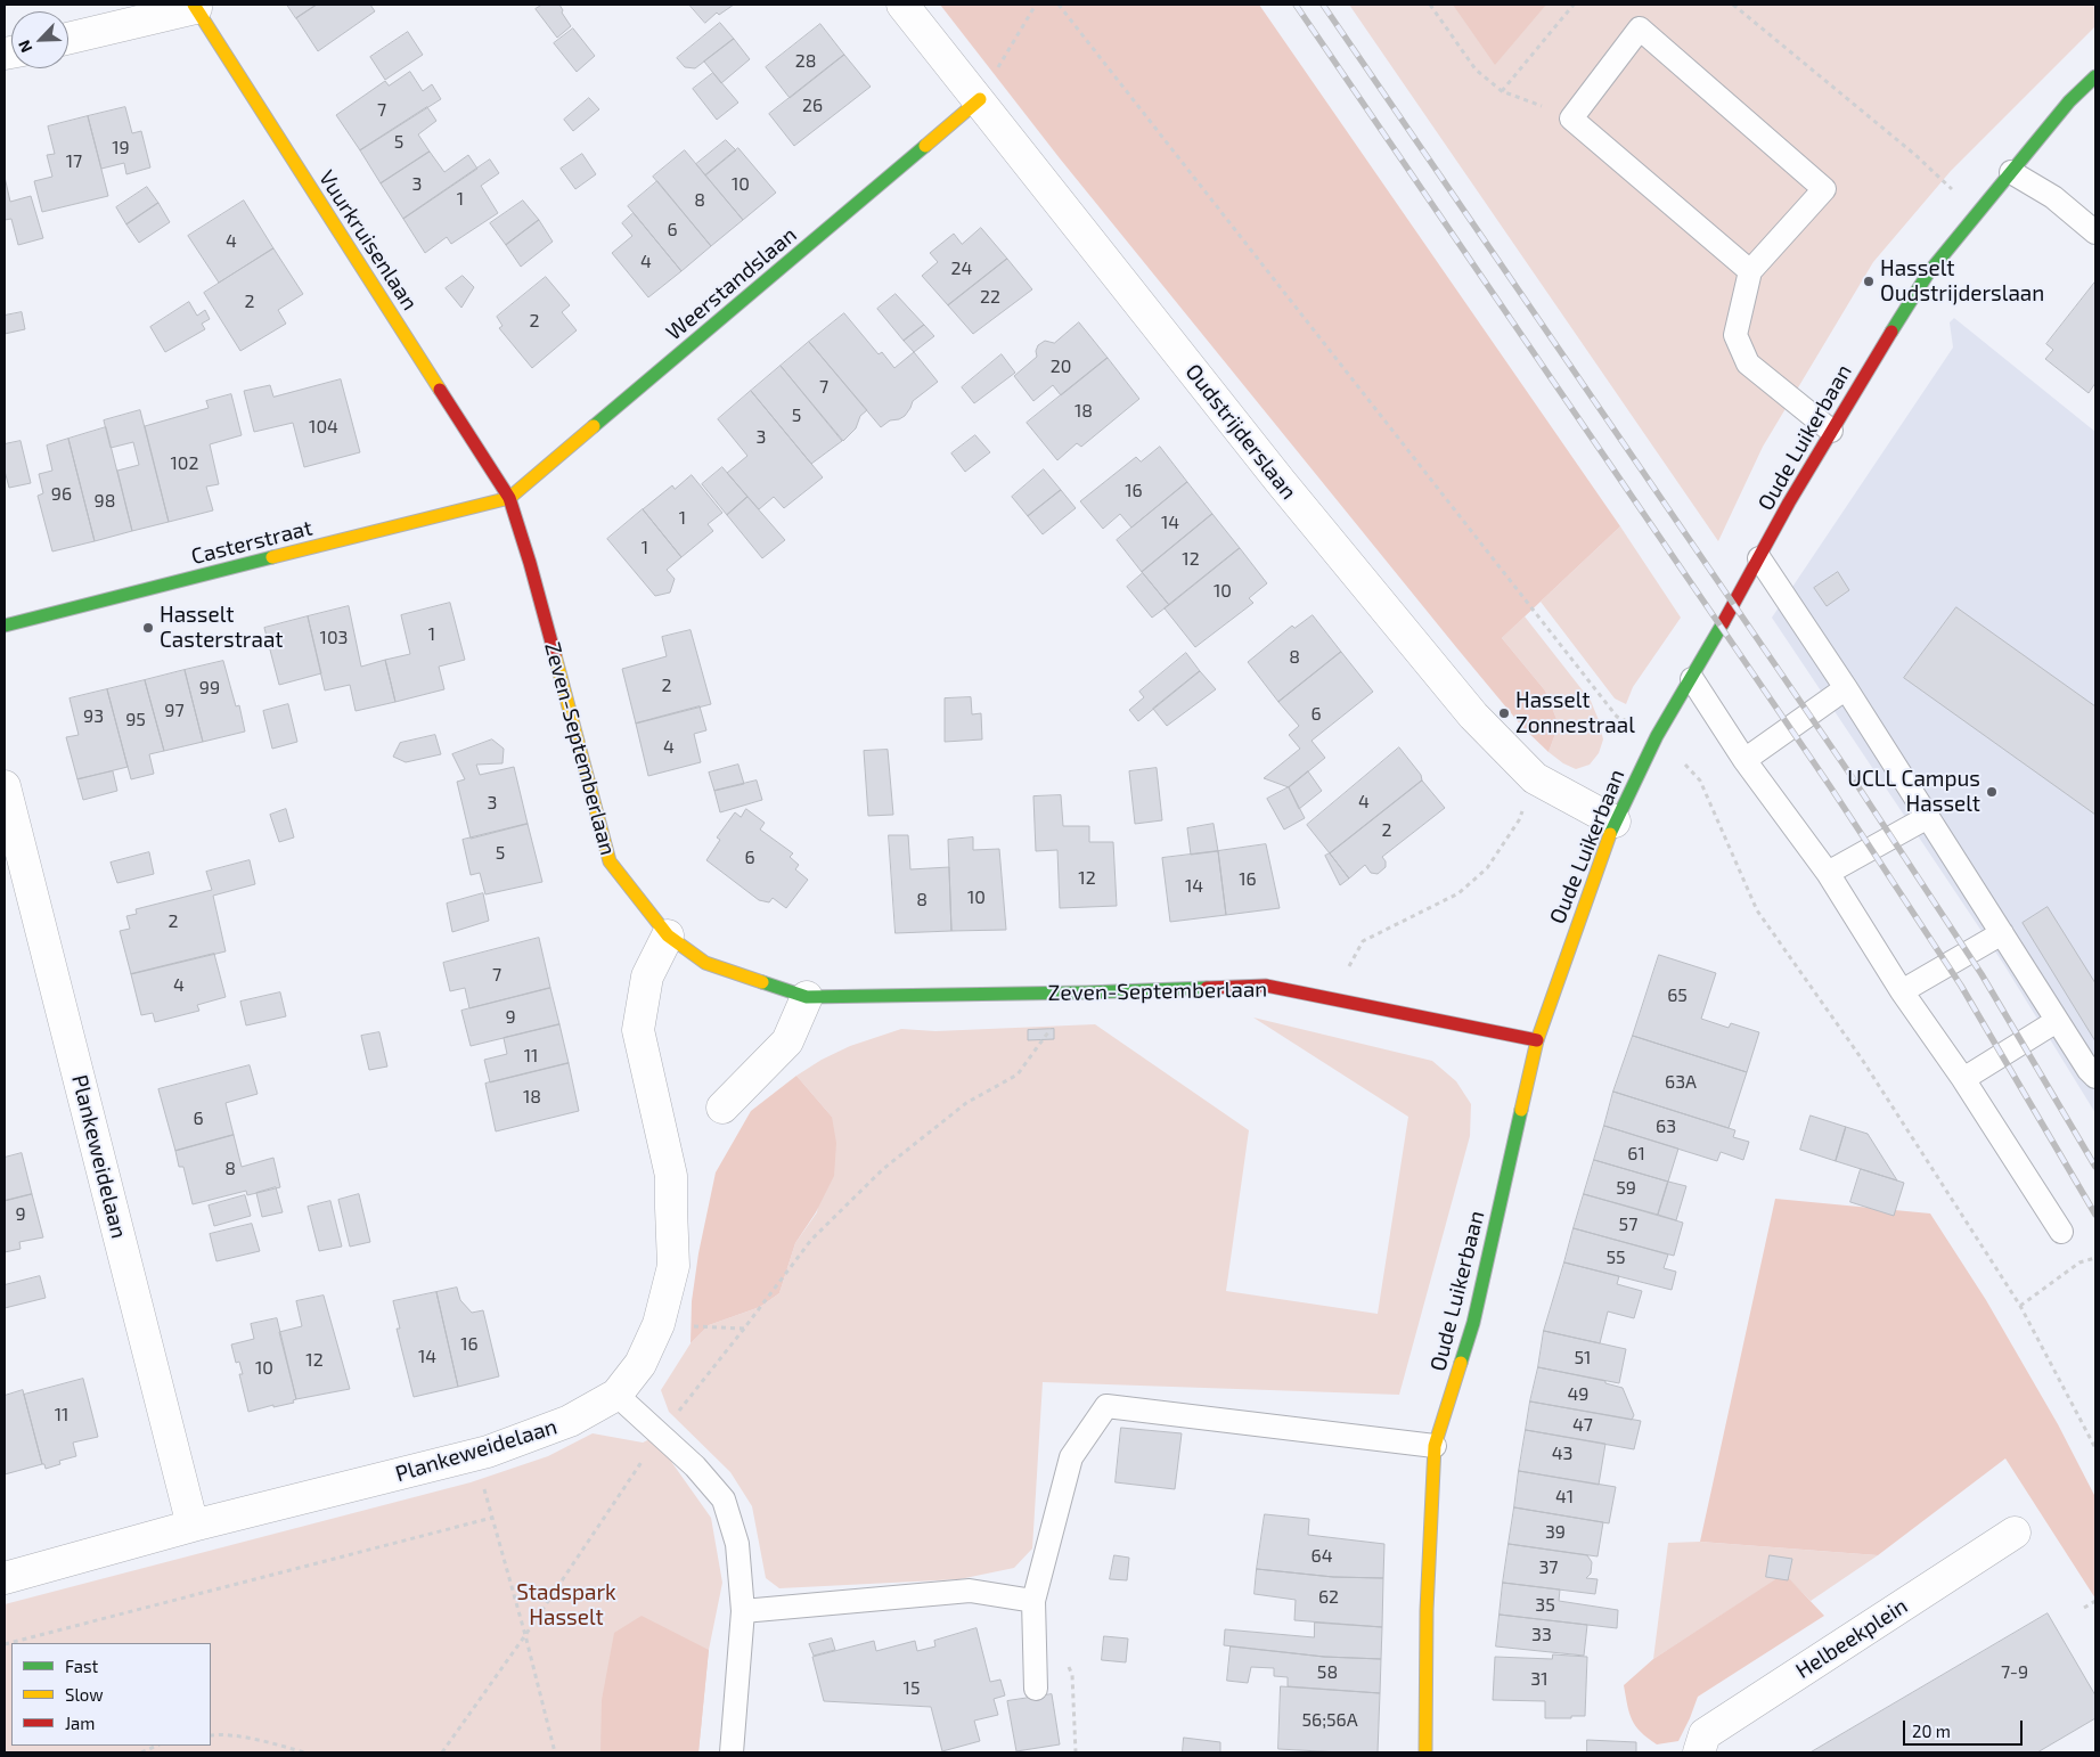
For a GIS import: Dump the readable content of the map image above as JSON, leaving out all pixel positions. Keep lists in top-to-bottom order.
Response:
{
  "streets": {
    "street": [
      "Vuurkruisenlaan",
      "Weerstandslaan",
      "Oudstrijderslaan",
      "Oude Luikerbaan",
      "Casterstraat",
      "Zeven-Septemberlaan",
      "Plankeweidelaan",
      "Helbeekplein"
    ]
  },
  "crossings": [
    ["Vuurkruisenlaan", "Weerstandslaan"],
    ["Vuurkruisenlaan", "Casterstraat"],
    ["Vuurkruisenlaan", "Zeven-Septemberlaan"],
    ["Weerstandslaan", "Oudstrijderslaan"],
    ["Weerstandslaan", "Casterstraat"],
    ["Weerstandslaan", "Zeven-Septemberlaan"],
    ["Oudstrijderslaan", "Oude Luikerbaan"],
    ["Oude Luikerbaan", "Zeven-Septemberlaan"],
    ["Casterstraat", "Zeven-Septemberlaan"],
    ["Zeven-Septemberlaan", "Plankeweidelaan"]
  ],
  "parks": ["Stadspark Hasselt"],
  "places": [
    "Hasselt Oudstrijderslaan",
    "Hasselt Casterstraat",
    "Hasselt Zonnestraal",
    "UCLL Campus Hasselt"
  ],
  "house_numbers": [
    "28",
    "26",
    "7",
    "5",
    "19",
    "17",
    "3",
    "10",
    "1",
    "8",
    "6",
    "4",
    "4",
    "24",
    "22",
    "2",
    "2",
    "20",
    "7",
    "18",
    "5",
    "104",
    "3",
    "102",
    "16",
    "96",
    "98",
    "1",
    "14",
    "1",
    "12",
    "10",
    "1",
    "103",
    "8",
    "2",
    "99",
    "97",
    "6",
    "93",
    "95",
    "4",
    "4",
    "3",
    "2",
    "5",
    "6",
    "12",
    "16",
    "14",
    "10",
    "8",
    "2",
    "7",
    "4",
    "65",
    "9",
    "11",
    "63A",
    "18",
    "6",
    "63",
    "61",
    "8",
    "59",
    "9",
    "57",
    "55",
    "16",
    "14",
    "51",
    "12",
    "10",
    "49",
    "11",
    "47",
    "43",
    "41",
    "39",
    "64",
    "37",
    "62",
    "35",
    "33",
    "58",
    "7-9",
    "31",
    "15",
    "56;56A"
  ],
  "legend": ["Fast", "Slow", "Jam"],
  "scale_bar": "20 m",
  "north": "bottom left"
}
